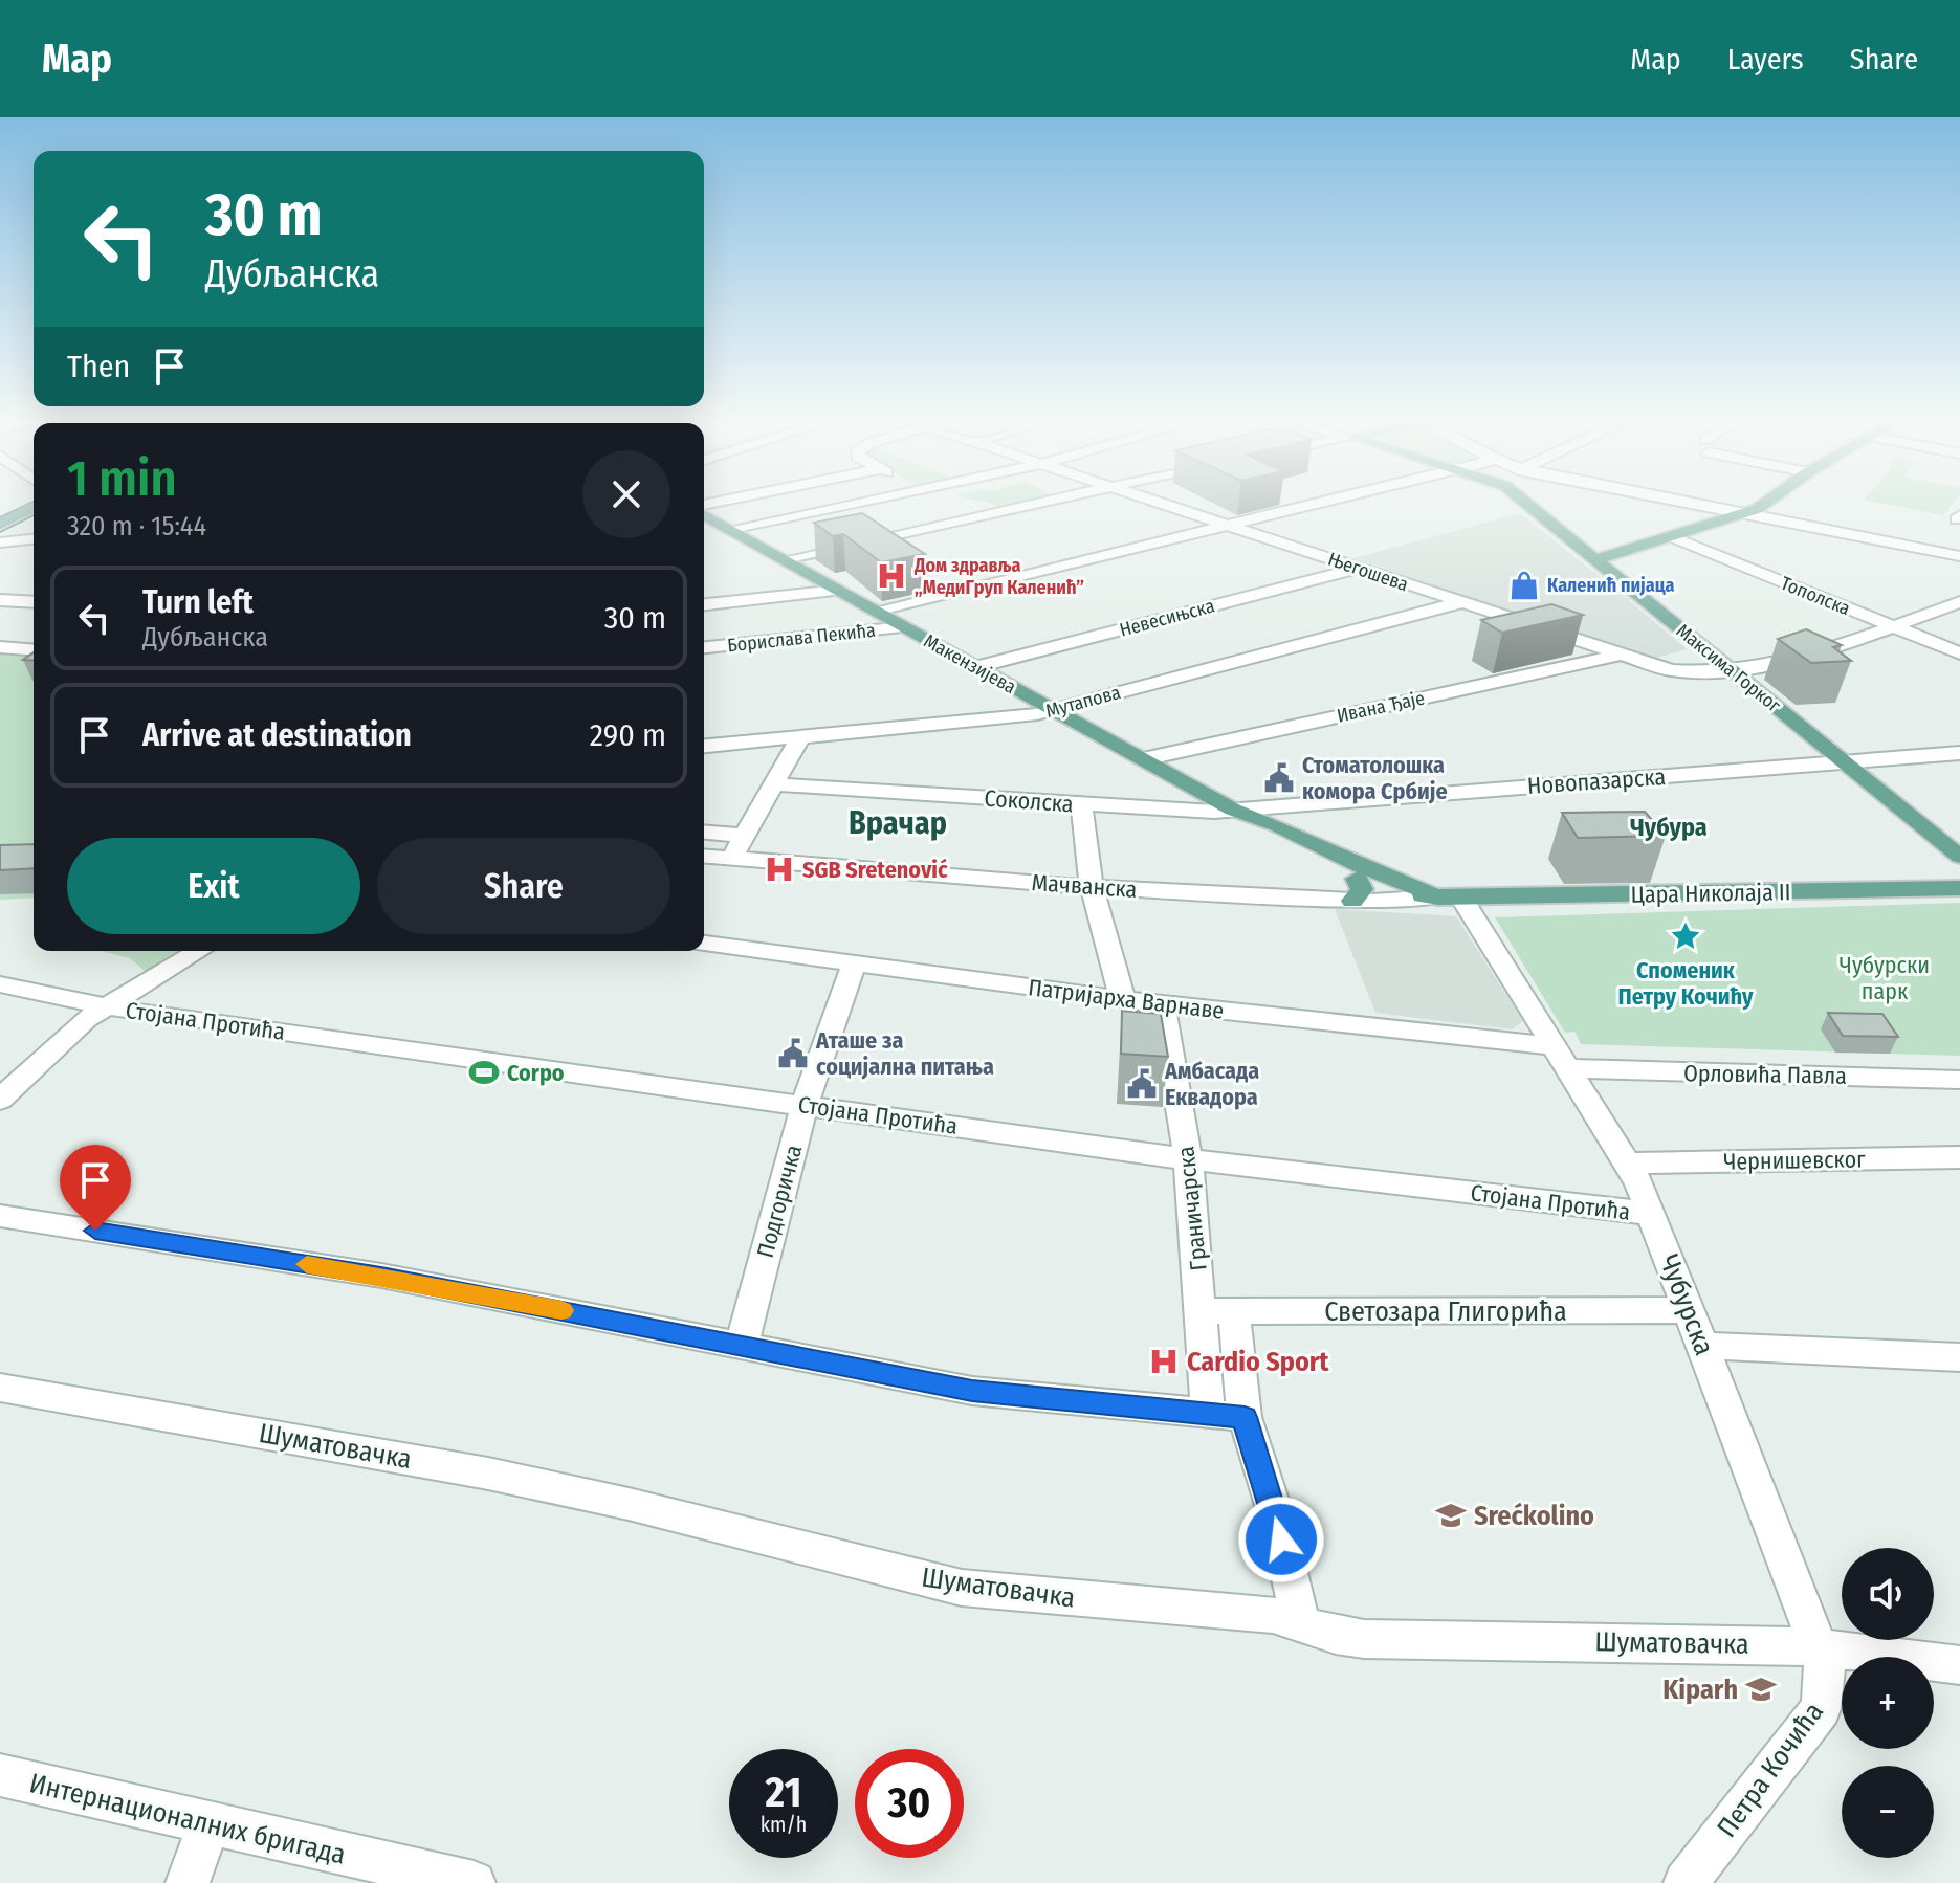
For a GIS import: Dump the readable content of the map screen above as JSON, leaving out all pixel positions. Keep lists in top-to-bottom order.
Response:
{
  "streets": {
    "main road": ["Макензијева", "Максима Горког", "Цара Николаја II"],
    "street": [
      "Његошева",
      "Тополска",
      "Невесињска",
      "Борислава Пекића",
      "Мутапова",
      "Ивана Ђаје",
      "Новопазарска",
      "Соколска",
      "Мачванска",
      "Патријарха Варнаве",
      "Стојана Протића",
      "Орловића Павла",
      "Чернишевског",
      "Подгоричка",
      "Граничарска",
      "Чубурска",
      "Светозара Глигорића",
      "Шуматовачка",
      "Петра Кочића",
      "Интернационалних бригада"
    ]
  },
  "crossings": [
    ["Његошева", "Тополска"],
    ["Његошева", "Невесињска"],
    ["Његошева", "Максима Горког"],
    ["Његошева", "Мутапова"],
    ["Његошева", "Ивана Ђаје"],
    ["Невесињска", "Макензијева"],
    ["Борислава Пекића", "Макензијева"],
    ["Макензијева", "Мутапова"],
    ["Макензијева", "Ивана Ђаје"],
    ["Макензијева", "Новопазарска"],
    ["Макензијева", "Соколска"],
    ["Макензијева", "Мачванска"],
    ["Макензијева", "Цара Николаја II"],
    ["Макензијева", "Чубурска"],
    ["Максима Горког", "Новопазарска"],
    ["Новопазарска", "Соколска"],
    ["Мачванска", "Цара Николаја II"],
    ["Мачванска", "Чубурска"],
    ["Цара Николаја II", "Чубурска"],
    ["Патријарха Варнаве", "Орловића Павла"],
    ["Патријарха Варнаве", "Подгоричка"],
    ["Патријарха Варнаве", "Граничарска"],
    ["Патријарха Варнаве", "Чубурска"],
    ["Стојана Протића", "Подгоричка"],
    ["Стојана Протића", "Граничарска"],
    ["Стојана Протића", "Чубурска"],
    ["Орловића Павла", "Чубурска"],
    ["Чернишевског", "Чубурска"],
    ["Граничарска", "Светозара Глигорића"],
    ["Граничарска", "Шуматовачка"],
    ["Чубурска", "Светозара Глигорића"],
    ["Чубурска", "Шуматовачка"],
    ["Чубурска", "Петра Кочића"],
    ["Шуматовачка", "Петра Кочића"]
  ],
  "districts": ["Врачар", "Чубура"],
  "parks": ["Чубурски парк"],
  "places": {
    "hospital": ["Дом здравља „МедиГруп Каленић”", "SGB Sretenović", "Cardio Sport"],
    "shop": ["Каленић пијаца"],
    "public building": ["Стоматолошка комора Србије", "Аташе за социјална питања", "Амбасада Еквадора"],
    "place": ["Споменик Петру Кочићу"],
    "sports": ["Corpo"],
    "school or university": ["Srećkolino", "Kiparh"]
  },
  "page": {
    "header": "Map",
    "nav": ["Map", "Layers", "Share"],
    "turn": ["30 m", "Дубљанска"],
    "then": "Then",
    "heading": ["1 min", "320 m · 15:44"],
    "list": [
      {
        "name": "Turn left",
        "note": "Дубљанска",
        "value": "30 m"
      },
      {
        "name": "Arrive at destination",
        "value": "290 m"
      }
    ],
    "buttons": ["Exit", "Share"],
    "map_buttons": ["+", "−"],
    "speed": "21 km/h",
    "limit": "30"
  }
}
